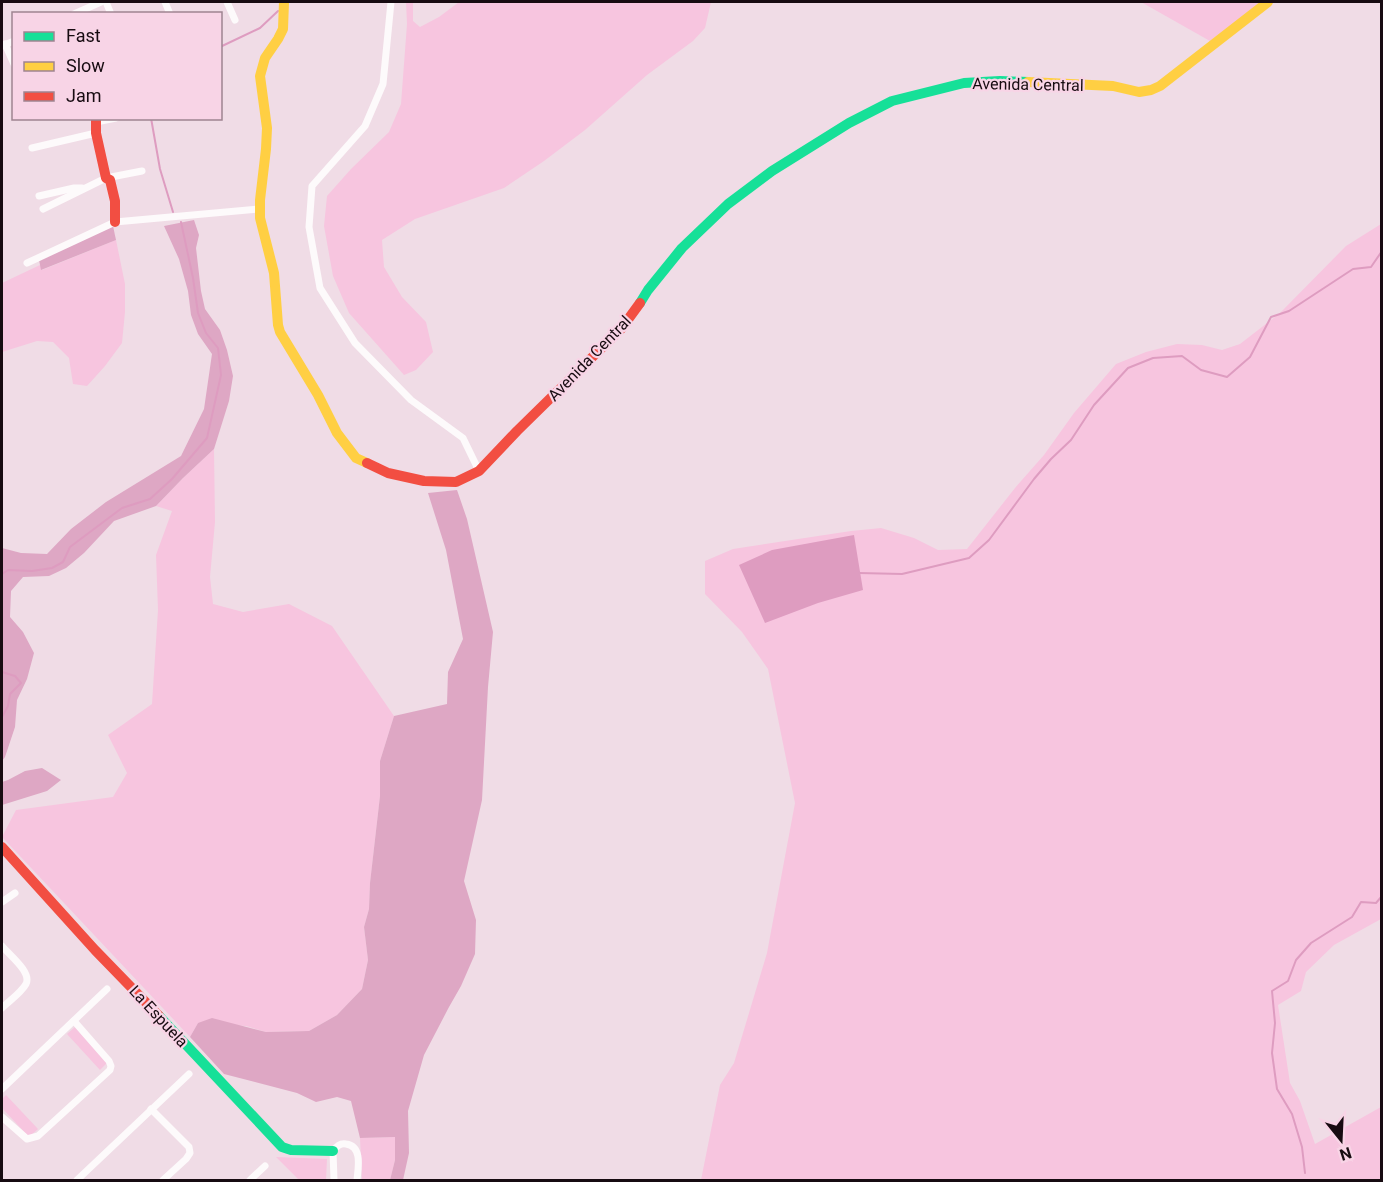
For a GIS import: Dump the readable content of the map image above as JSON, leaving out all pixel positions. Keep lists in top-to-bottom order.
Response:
{
  "streets": {
    "street": ["Avenida Central", "La Espuela"]
  },
  "legend": ["Fast", "Slow", "Jam"],
  "north": "bottom"
}
